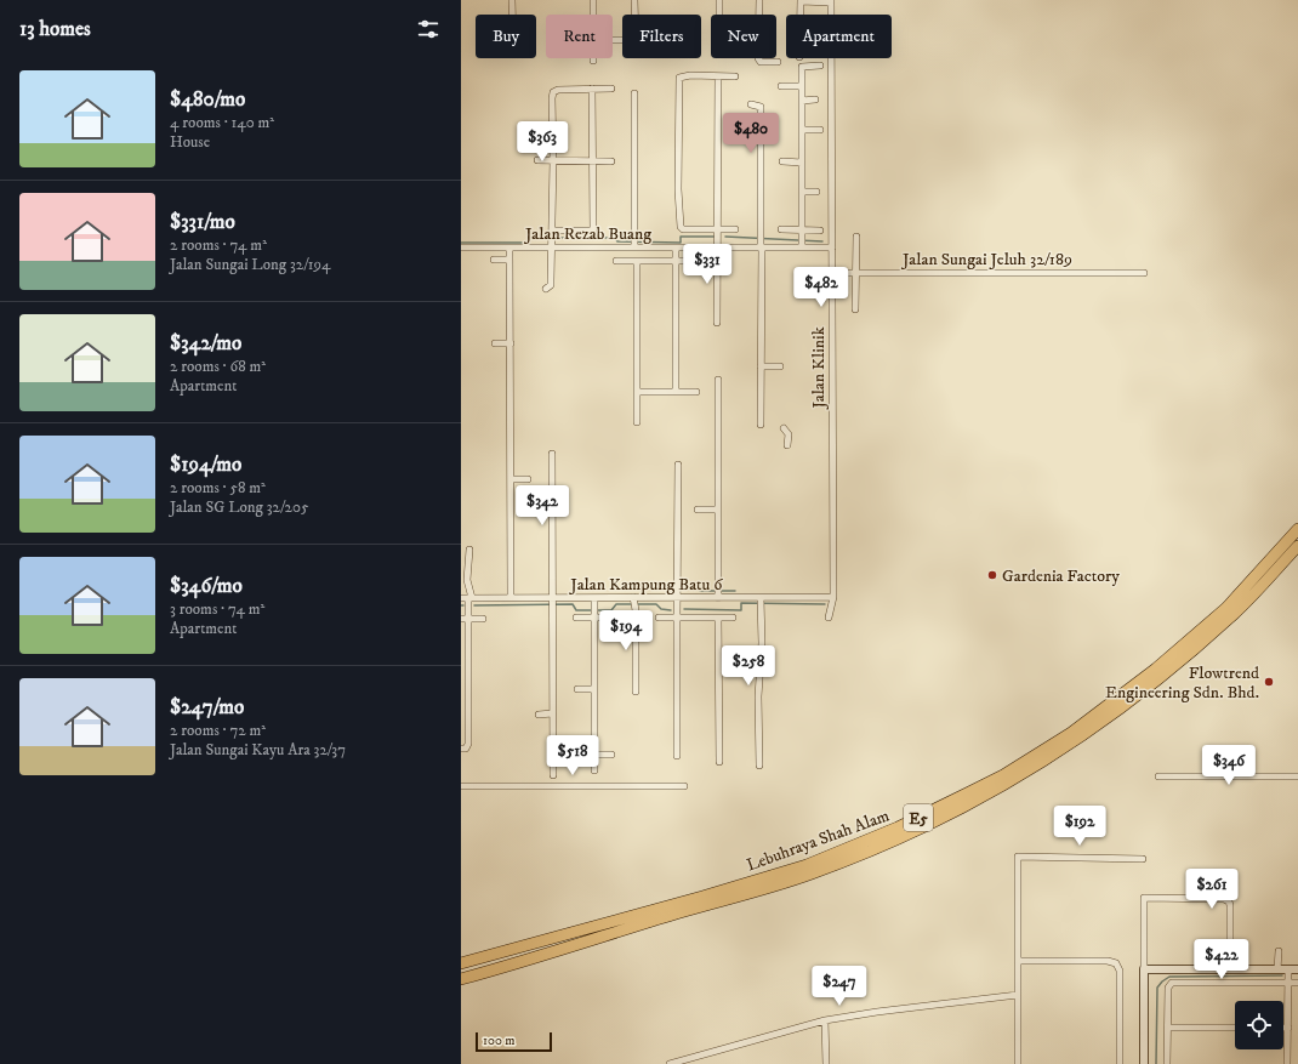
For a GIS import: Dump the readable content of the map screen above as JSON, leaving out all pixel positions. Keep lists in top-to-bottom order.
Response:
{
  "streets": {
    "highway": ["E5", "Lebuhraya Shah Alam"],
    "street": [
      "Jalan Rezab Buang",
      "Jalan Sungai Jeluh 32/189",
      "Jalan Klinik",
      "Jalan Kampung Batu 6"
    ]
  },
  "crossings": [
    ["Jalan Rezab Buang", "Jalan Klinik"],
    ["Jalan Sungai Jeluh 32/189", "Jalan Klinik"],
    ["Jalan Klinik", "Jalan Kampung Batu 6"]
  ],
  "places": ["Gardenia Factory", "Flowtrend Engineering Sdn. Bhd."],
  "scale_bar": "100 m",
  "page": {
    "heading": "13 homes",
    "chip": [
      "Buy",
      "Rent",
      "Filters",
      "New",
      "Apartment"
    ],
    "list": [
      {
        "name": "$480/mo",
        "note": "4 rooms · 140 m² · House"
      },
      {
        "name": "$331/mo",
        "note": "2 rooms · 74 m² · Jalan Sungai Long 32/194"
      },
      {
        "name": "$342/mo",
        "note": "2 rooms · 68 m² · Apartment"
      },
      {
        "name": "$194/mo",
        "note": "2 rooms · 58 m² · Jalan SG Long 32/205"
      },
      {
        "name": "$346/mo",
        "note": "3 rooms · 74 m² · Apartment"
      },
      {
        "name": "$247/mo",
        "note": "2 rooms · 72 m² · Jalan Sungai Kayu Ara 32/37"
      }
    ],
    "price": [
      "$480",
      "$363",
      "$331",
      "$482",
      "$342",
      "$194",
      "$258",
      "$518",
      "$346",
      "$192",
      "$261",
      "$422",
      "$247"
    ],
    "scale": "100 m"
  }
}
